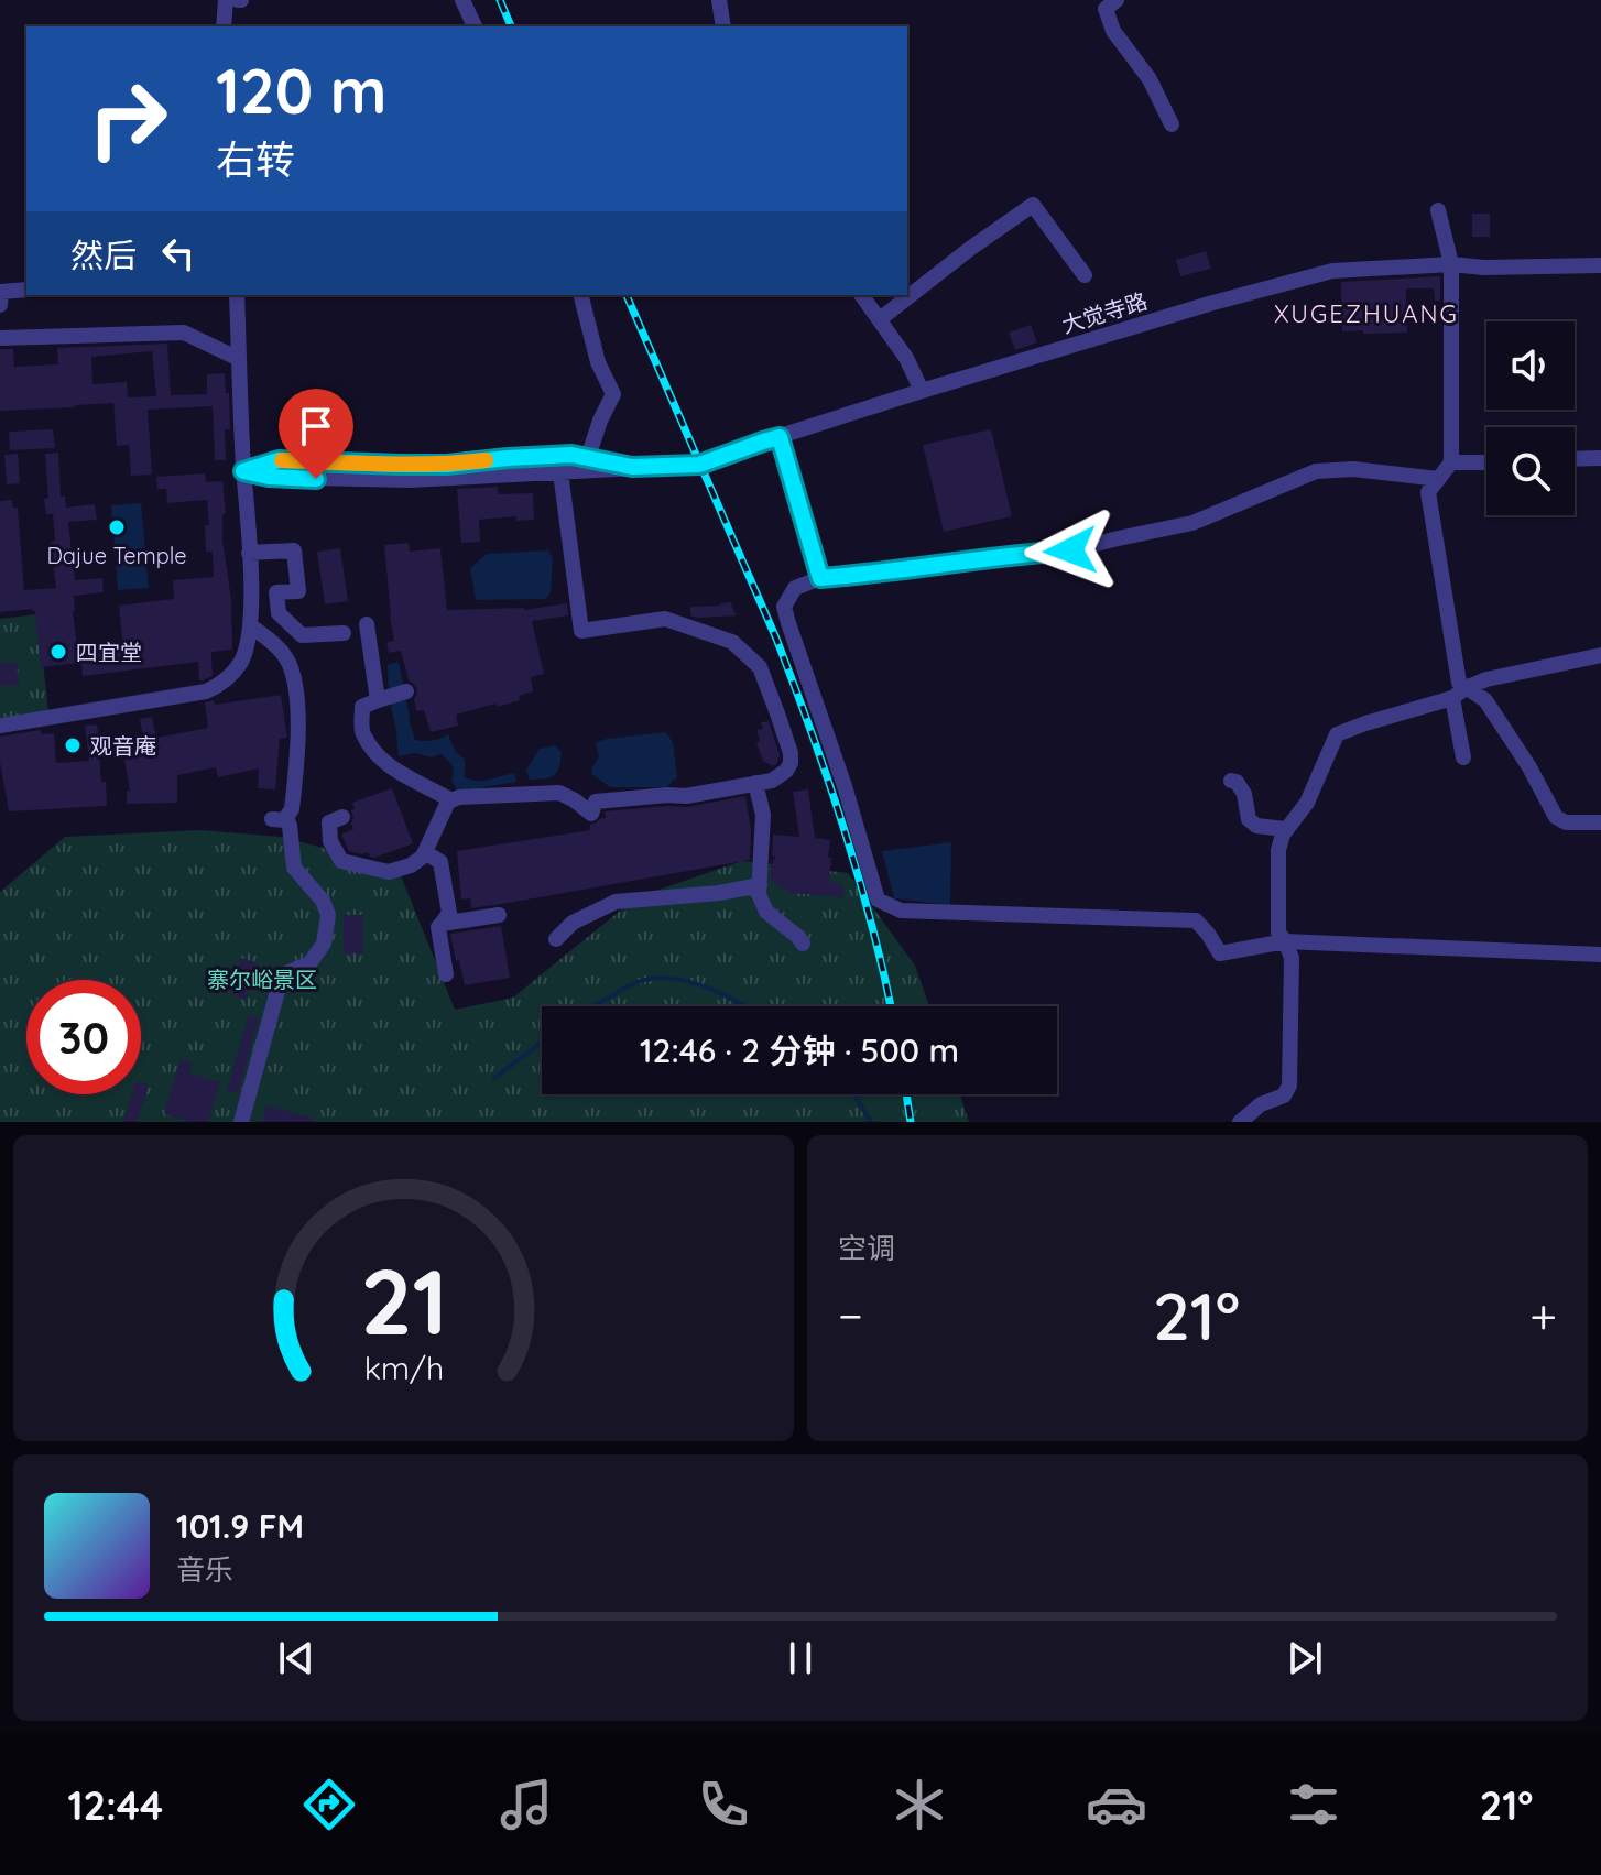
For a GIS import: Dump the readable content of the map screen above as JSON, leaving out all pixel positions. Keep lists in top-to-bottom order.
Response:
{
  "streets": {
    "street": ["大觉寺路"]
  },
  "districts": ["XUGEZHUANG"],
  "parks": ["寨尔峪景区"],
  "places": ["Dajue Temple", "四宜堂", "观音庵"],
  "page": {
    "turn": ["120 m", "右转"],
    "then": "然后",
    "limit": "30",
    "trip": "12:46 · 2 分钟 · 500 m",
    "tile": "空调",
    "heat": ["−", "21°", "+"],
    "song": ["101.9 FM", "音乐"],
    "tabs": ["12:44", "21°"],
    "gauge": ["21", "km/h"]
  }
}
